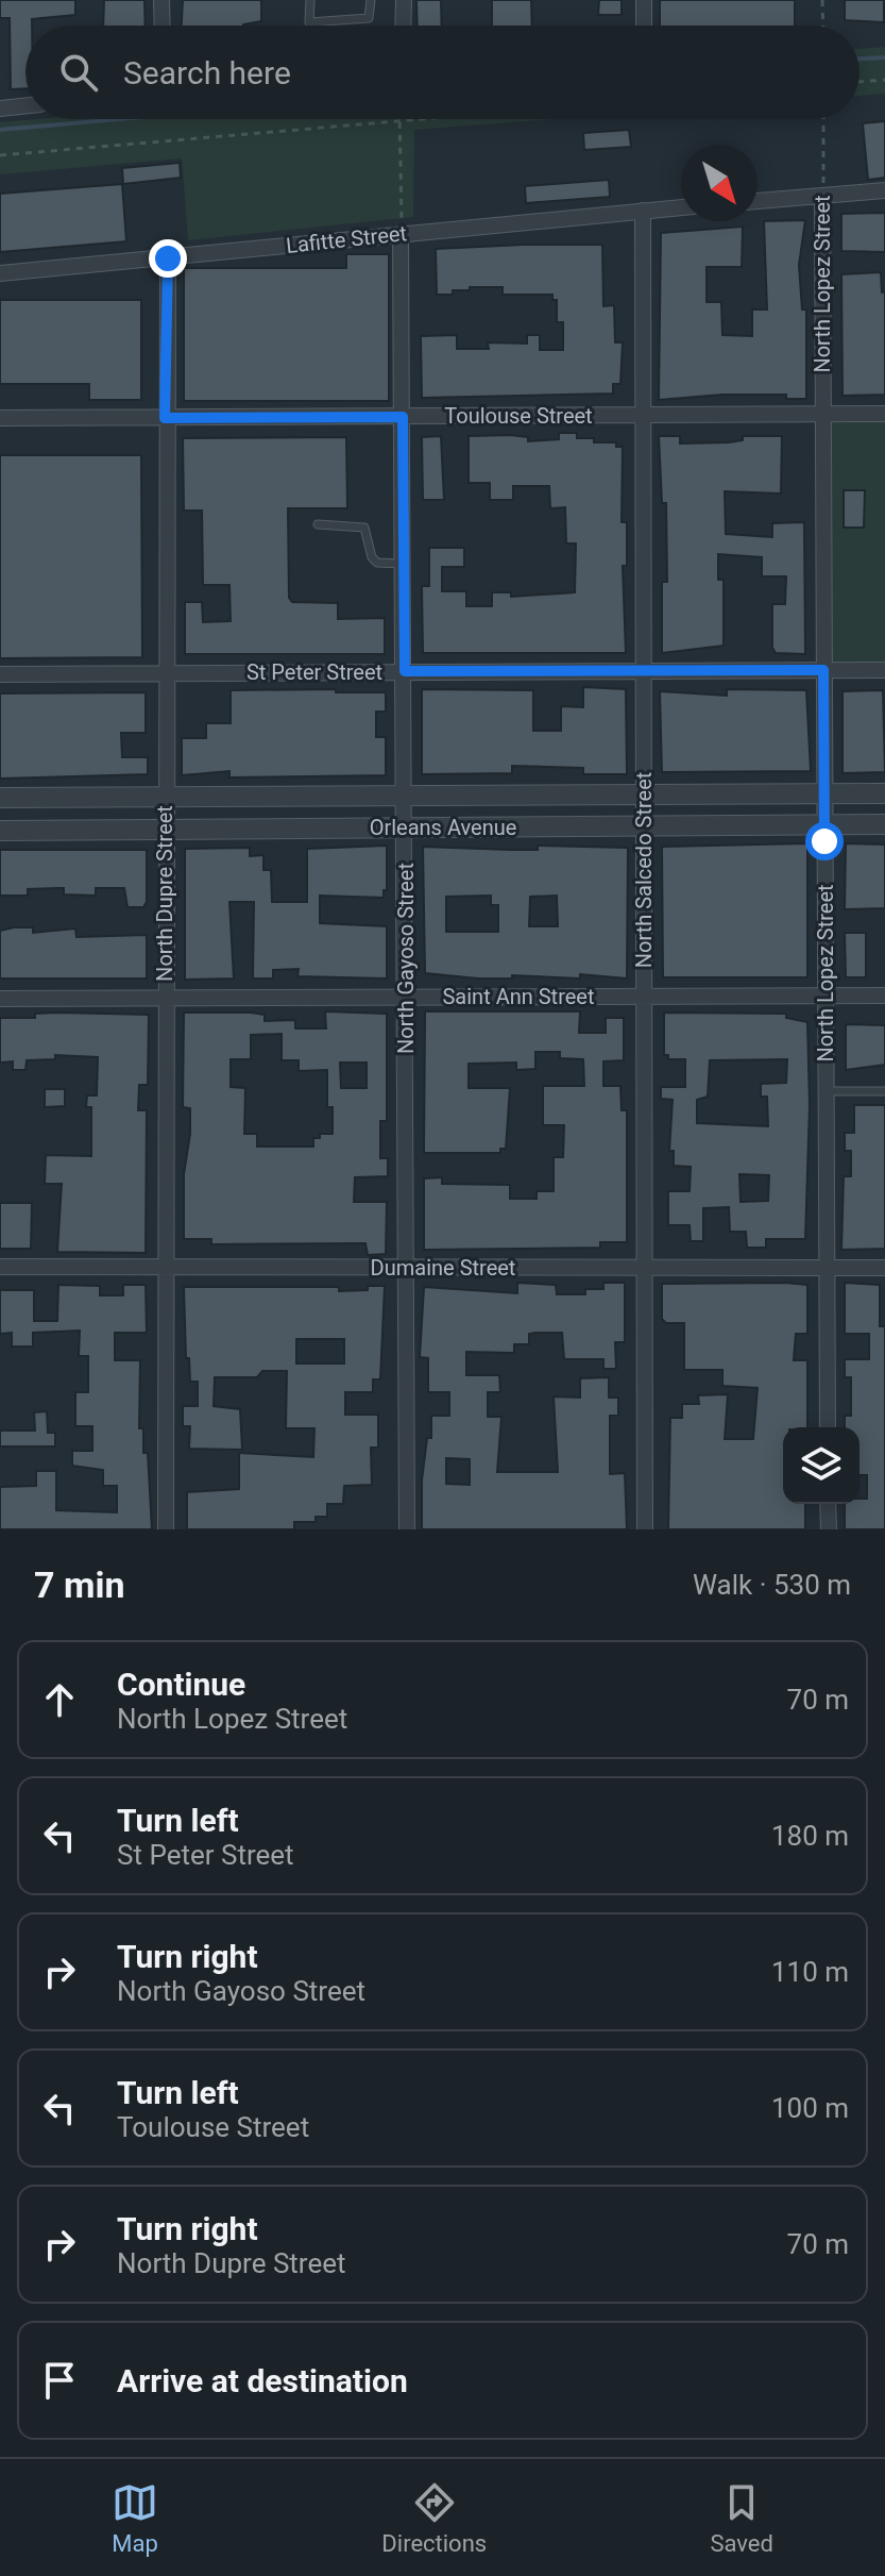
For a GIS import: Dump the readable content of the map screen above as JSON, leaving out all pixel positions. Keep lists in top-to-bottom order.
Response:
{
  "streets": {
    "street": [
      "Lafitte Street",
      "North Lopez Street",
      "Toulouse Street",
      "St Peter Street",
      "Orleans Avenue",
      "North Salcedo Street",
      "North Dupre Street",
      "North Gayoso Street",
      "Saint Ann Street",
      "Dumaine Street"
    ]
  },
  "crossings": [
    ["Lafitte Street", "North Salcedo Street"],
    ["Lafitte Street", "North Dupre Street"],
    ["Lafitte Street", "North Gayoso Street"],
    ["North Lopez Street", "Toulouse Street"],
    ["North Lopez Street", "St Peter Street"],
    ["North Lopez Street", "Orleans Avenue"],
    ["North Lopez Street", "Saint Ann Street"],
    ["North Lopez Street", "Dumaine Street"],
    ["Toulouse Street", "North Salcedo Street"],
    ["Toulouse Street", "North Dupre Street"],
    ["Toulouse Street", "North Gayoso Street"],
    ["St Peter Street", "North Salcedo Street"],
    ["St Peter Street", "North Dupre Street"],
    ["St Peter Street", "North Gayoso Street"],
    ["Orleans Avenue", "North Salcedo Street"],
    ["Orleans Avenue", "North Dupre Street"],
    ["Orleans Avenue", "North Gayoso Street"],
    ["North Salcedo Street", "Saint Ann Street"],
    ["North Salcedo Street", "Dumaine Street"],
    ["North Dupre Street", "Saint Ann Street"],
    ["North Dupre Street", "Dumaine Street"],
    ["North Gayoso Street", "Saint Ann Street"],
    ["North Gayoso Street", "Dumaine Street"]
  ],
  "north": "bottom right",
  "page": {
    "search": "Search here",
    "heading": ["7 min", "Walk · 530 m"],
    "list": [
      ["Continue", "North Lopez Street", "70 m"],
      ["Turn left", "St Peter Street", "180 m"],
      ["Turn right", "North Gayoso Street", "110 m"],
      ["Turn left", "Toulouse Street", "100 m"],
      ["Turn right", "North Dupre Street", "70 m"],
      "Arrive at destination"
    ],
    "nav": ["Map", "Directions", "Saved"]
  }
}
